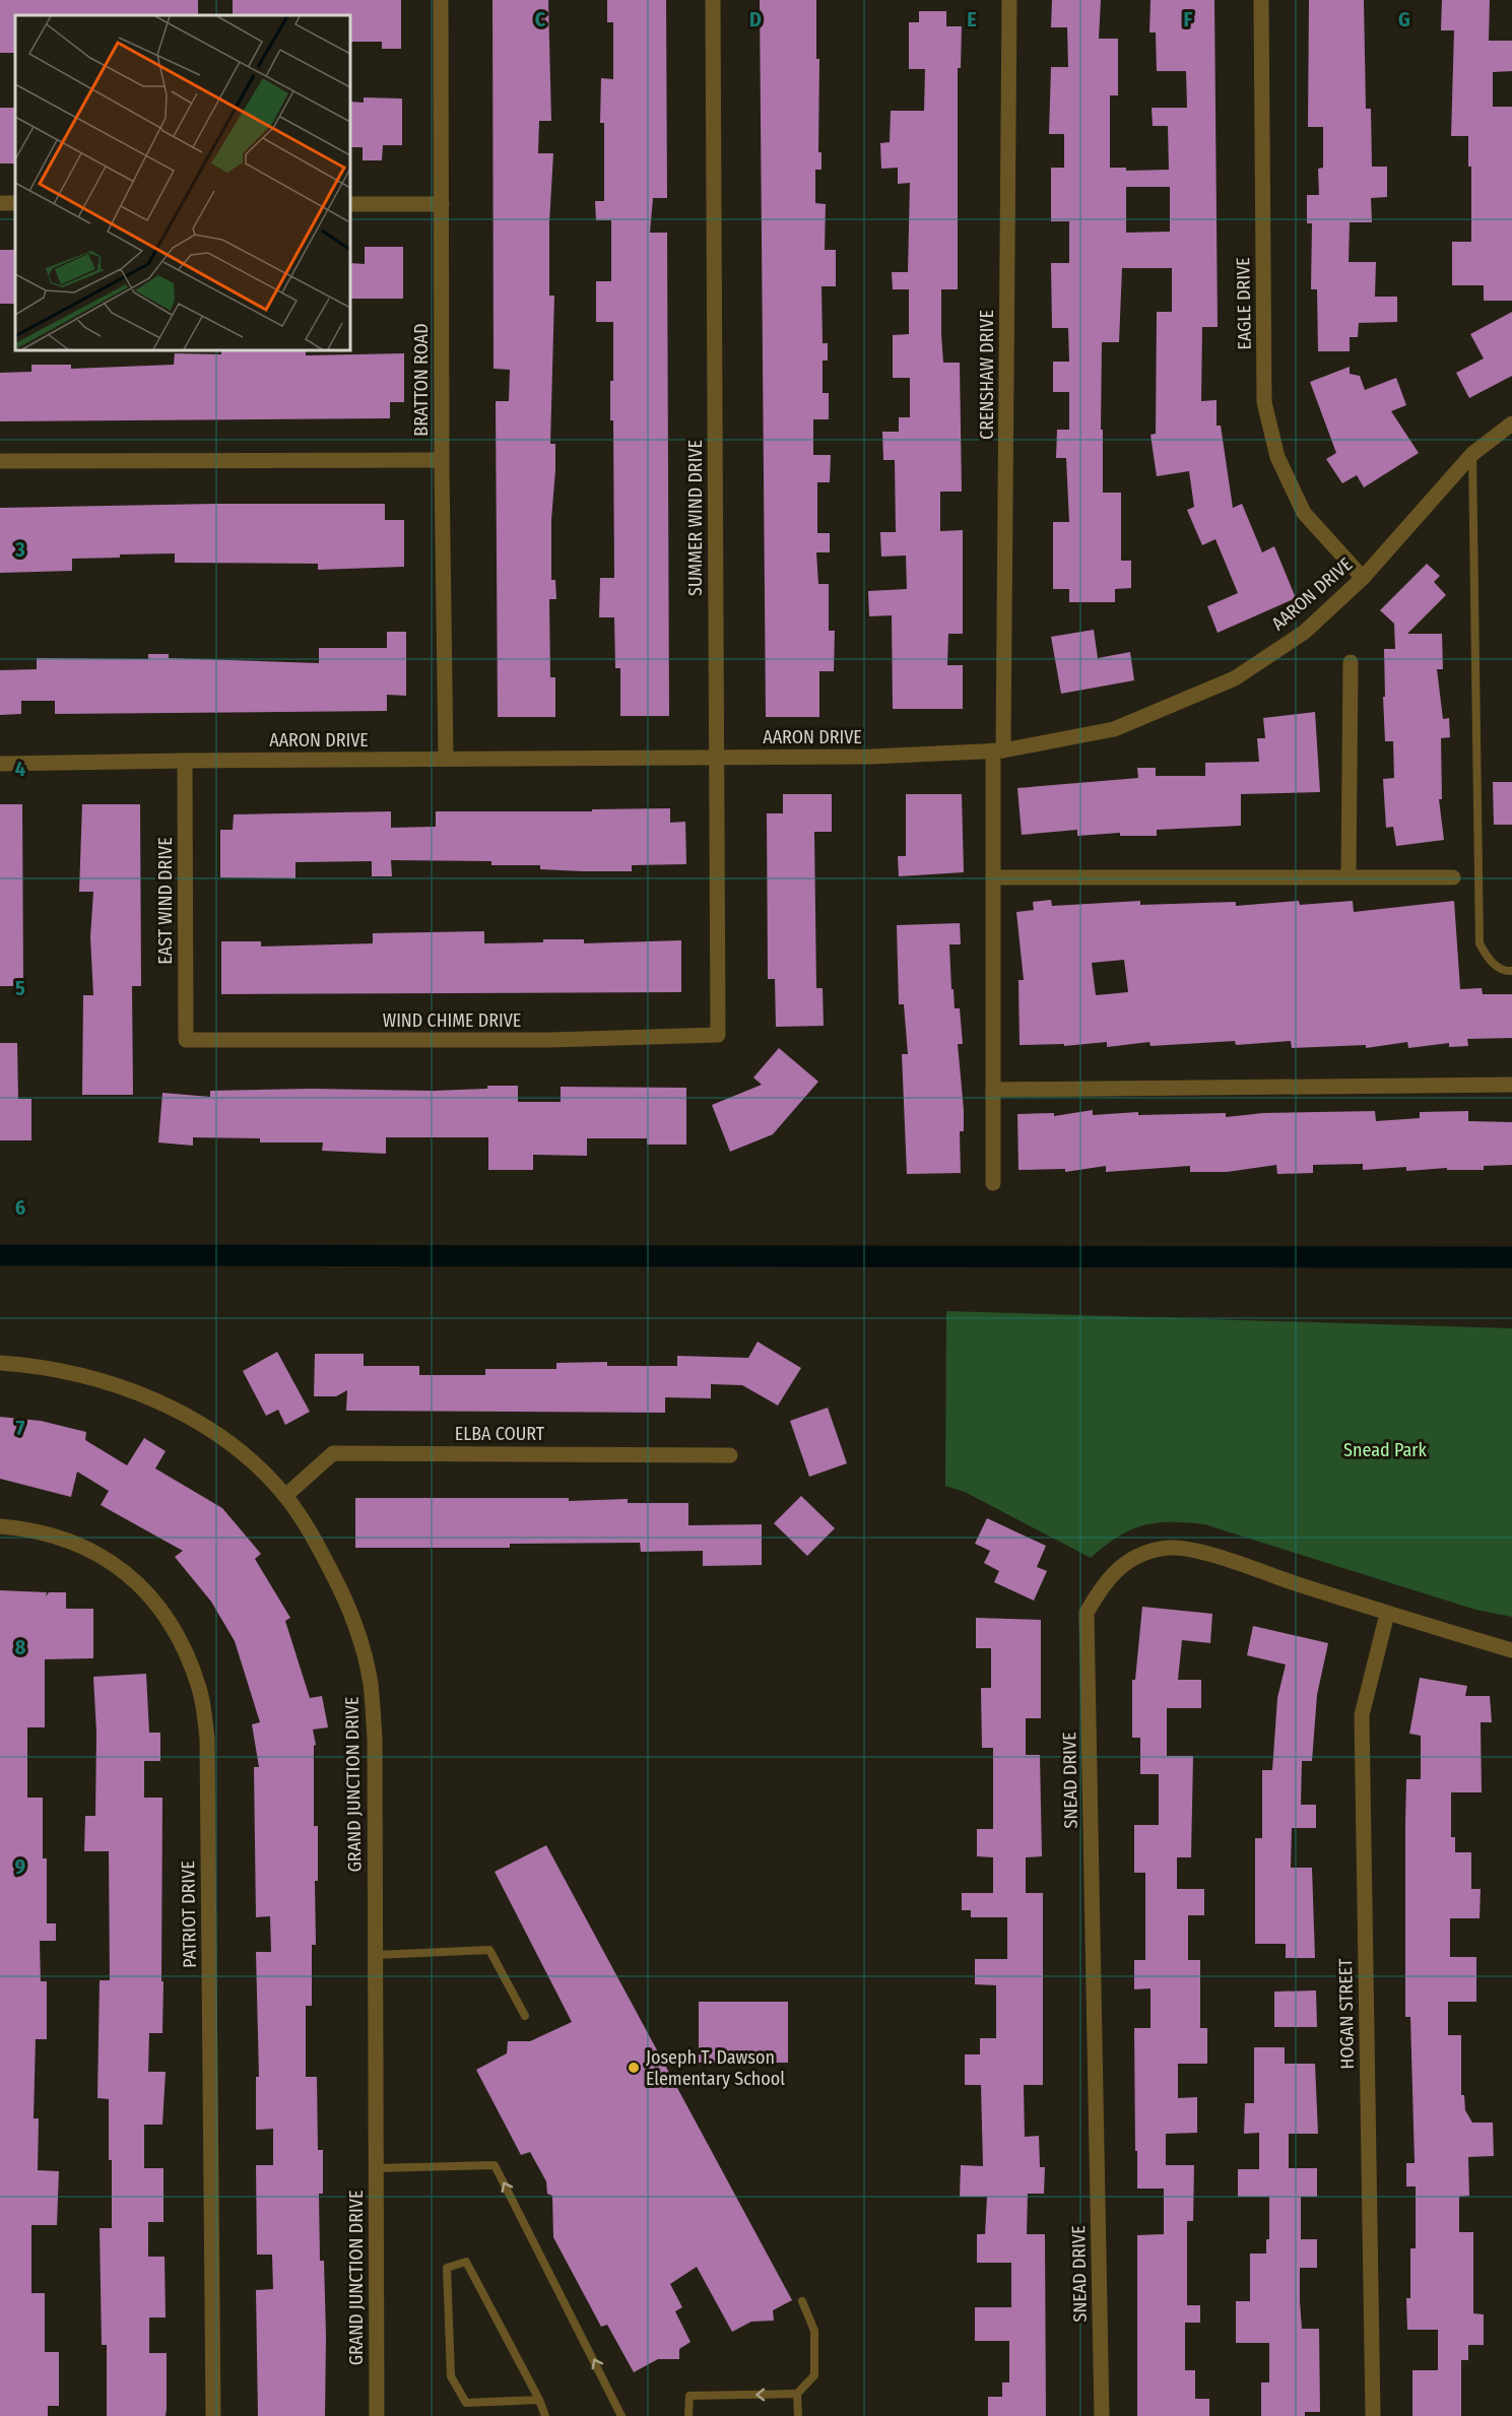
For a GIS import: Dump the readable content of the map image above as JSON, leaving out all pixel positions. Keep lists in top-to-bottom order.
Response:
{
  "streets": {
    "street": [
      "EAGLE DRIVE",
      "CRENSHAW DRIVE",
      "BRATTON ROAD",
      "SUMMER WIND DRIVE",
      "AARON DRIVE",
      "EAST WIND DRIVE",
      "WIND CHIME DRIVE",
      "ELBA COURT",
      "SNEAD DRIVE",
      "GRAND JUNCTION DRIVE",
      "PATRIOT DRIVE",
      "HOGAN STREET"
    ]
  },
  "crossings": [
    ["EAGLE DRIVE", "AARON DRIVE"],
    ["CRENSHAW DRIVE", "AARON DRIVE"],
    ["BRATTON ROAD", "AARON DRIVE"],
    ["SUMMER WIND DRIVE", "AARON DRIVE"],
    ["SUMMER WIND DRIVE", "WIND CHIME DRIVE"],
    ["AARON DRIVE", "EAST WIND DRIVE"],
    ["EAST WIND DRIVE", "WIND CHIME DRIVE"],
    ["ELBA COURT", "GRAND JUNCTION DRIVE"],
    ["SNEAD DRIVE", "HOGAN STREET"]
  ],
  "parks": ["Snead Park"],
  "places": ["Joseph T. Dawson Elementary School"],
  "grid": {
    "columns": [
      "C",
      "D",
      "E",
      "F",
      "G"
    ],
    "rows": [
      "3",
      "4",
      "5",
      "6",
      "7",
      "8",
      "9"
    ]
  }
}
